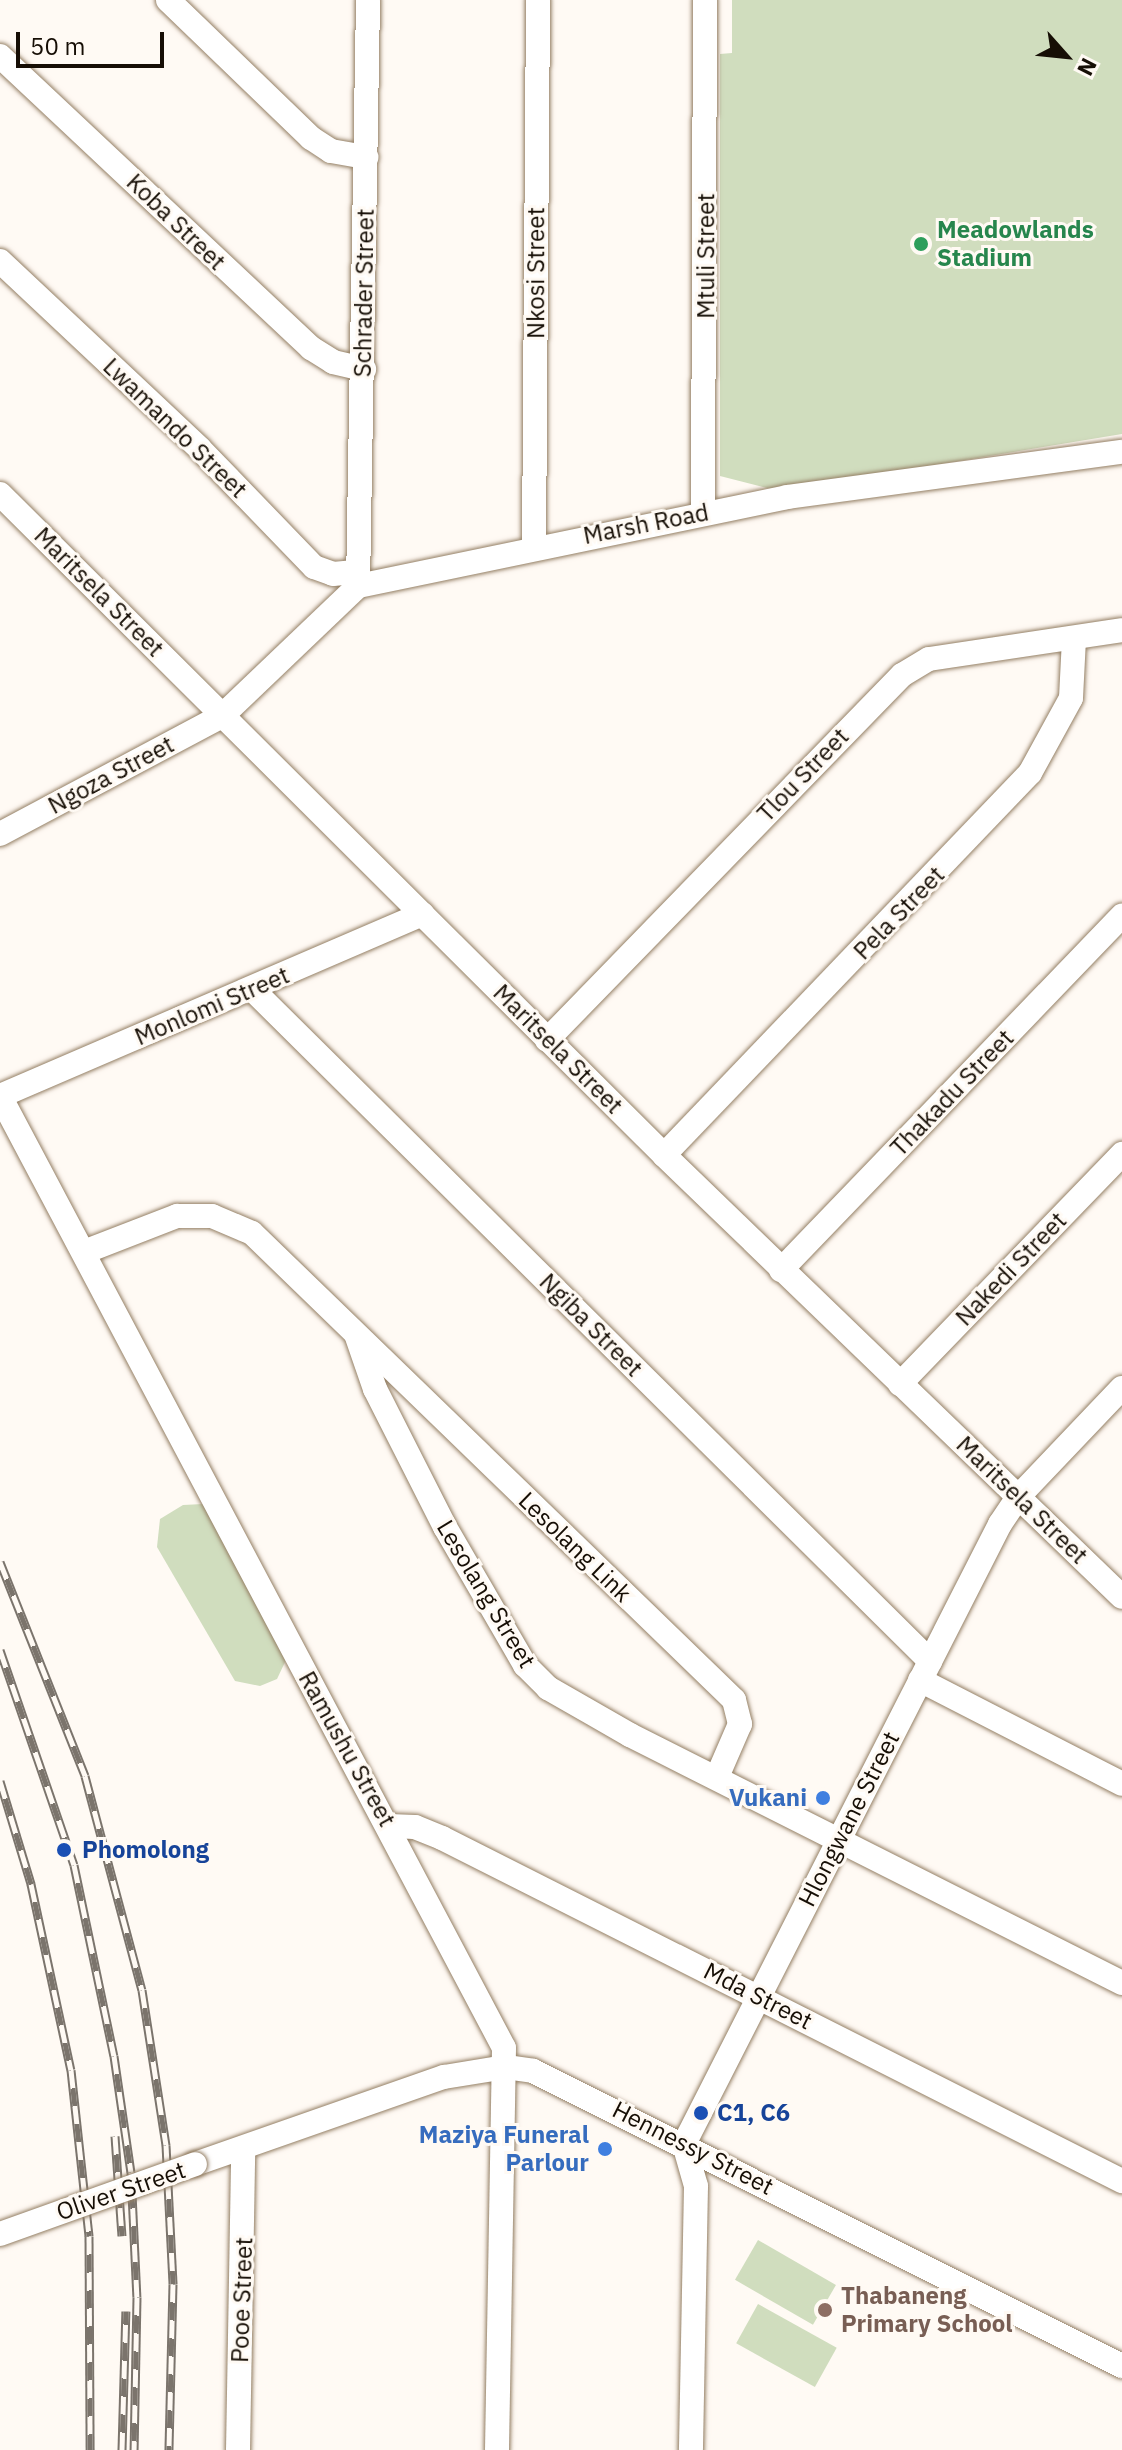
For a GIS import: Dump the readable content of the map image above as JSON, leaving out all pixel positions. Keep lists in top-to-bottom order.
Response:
{
  "streets": {
    "street": [
      "Koba Street",
      "Mtuli Street",
      "Nkosi Street",
      "Schrader Street",
      "Lwamando Street",
      "Marsh Road",
      "Maritsela Street",
      "Ngoza Street",
      "Tlou Street",
      "Pela Street",
      "Monlomi Street",
      "Thakadu Street",
      "Nakedi Street",
      "Ngiba Street",
      "Lesolang Link",
      "Lesolang Street",
      "Ramushu Street",
      "Hlongwane Street",
      "Mda Street",
      "Hennessy Street",
      "Oliver Street",
      "Pooe Street"
    ]
  },
  "crossings": [
    ["Koba Street", "Schrader Street"],
    ["Mtuli Street", "Marsh Road"],
    ["Nkosi Street", "Marsh Road"],
    ["Schrader Street", "Lwamando Street"],
    ["Schrader Street", "Marsh Road"],
    ["Lwamando Street", "Marsh Road"],
    ["Maritsela Street", "Ngoza Street"],
    ["Maritsela Street", "Tlou Street"],
    ["Maritsela Street", "Pela Street"],
    ["Maritsela Street", "Monlomi Street"],
    ["Maritsela Street", "Thakadu Street"],
    ["Maritsela Street", "Nakedi Street"],
    ["Maritsela Street", "Hlongwane Street"],
    ["Tlou Street", "Pela Street"],
    ["Monlomi Street", "Ngiba Street"],
    ["Monlomi Street", "Ramushu Street"],
    ["Ngiba Street", "Hlongwane Street"],
    ["Lesolang Link", "Lesolang Street"],
    ["Lesolang Street", "Ramushu Street"],
    ["Lesolang Street", "Hlongwane Street"],
    ["Ramushu Street", "Mda Street"],
    ["Ramushu Street", "Hennessy Street"],
    ["Hlongwane Street", "Mda Street"],
    ["Hlongwane Street", "Hennessy Street"],
    ["Hennessy Street", "Oliver Street"],
    ["Hennessy Street", "Pooe Street"],
    ["Oliver Street", "Pooe Street"]
  ],
  "places": [
    "Meadowlands Stadium",
    "Vukani",
    "Phomolong",
    "C1, C6",
    "Maziya Funeral Parlour",
    "Thabaneng Primary School"
  ],
  "scale_bar": "50 m",
  "north": "bottom right"
}
